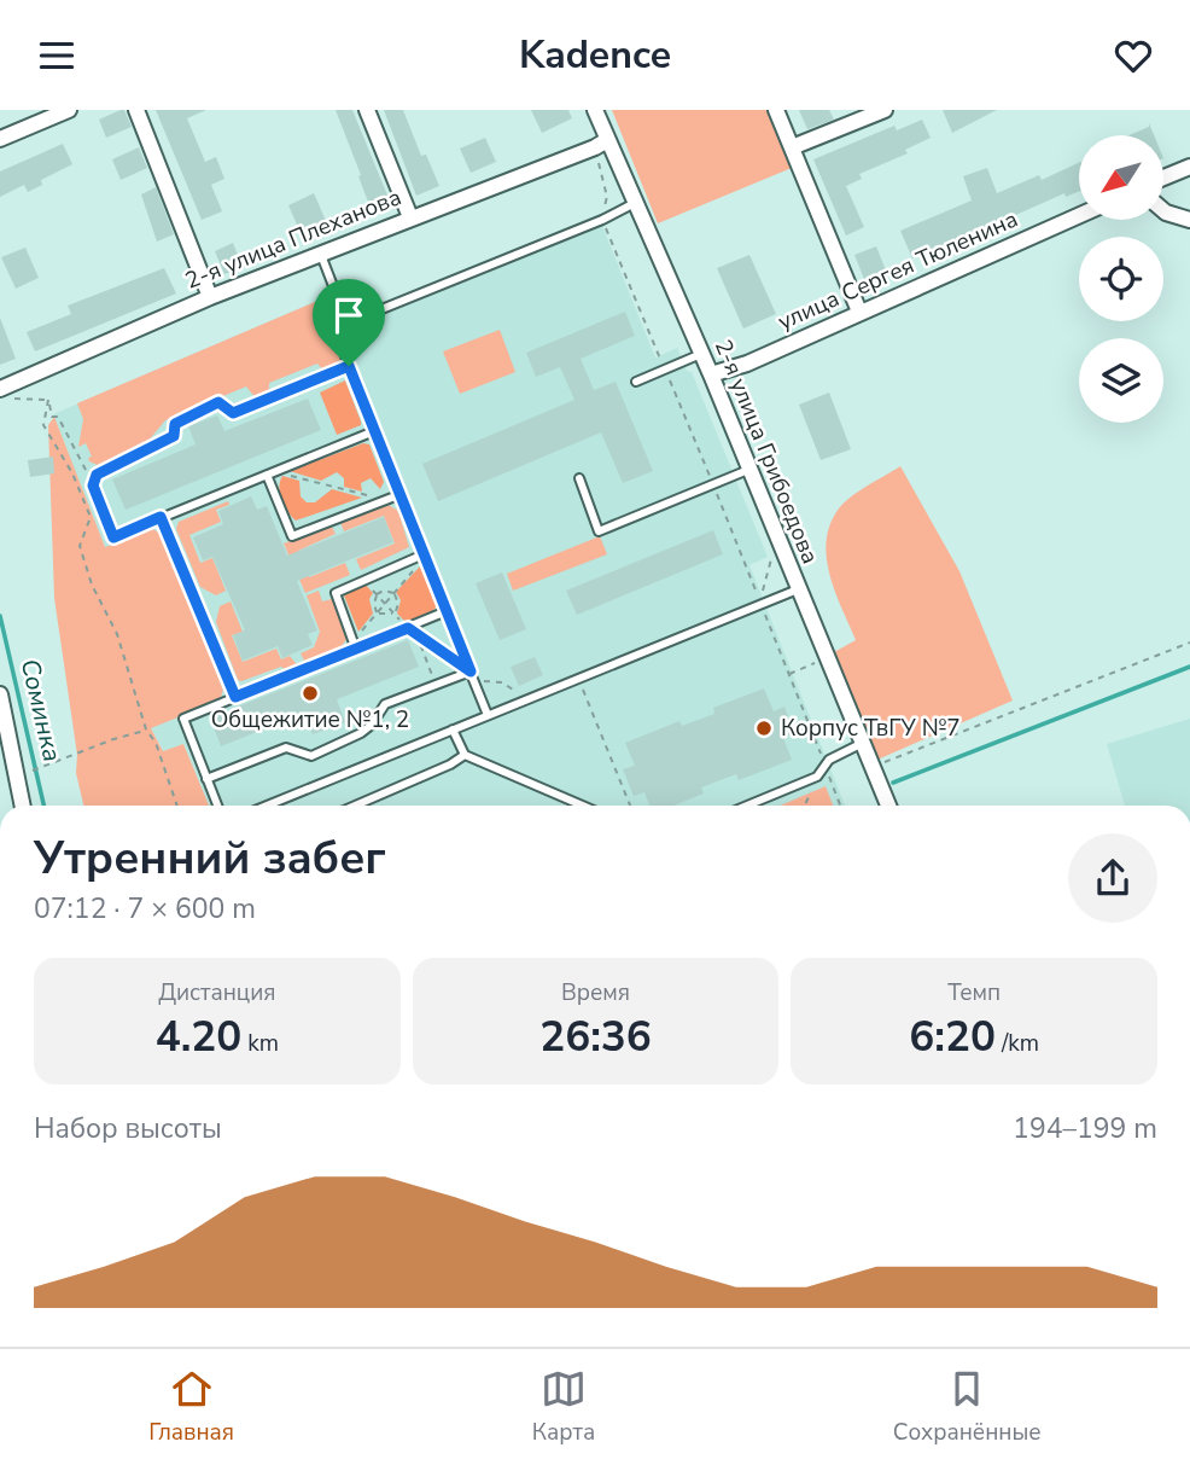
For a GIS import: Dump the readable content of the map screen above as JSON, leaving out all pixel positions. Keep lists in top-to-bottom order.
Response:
{
  "streets": {
    "street": ["2-я улица Плеханова", "улица Сергея Тюленина", "2-я улица Грибоедова"]
  },
  "crossings": [
    ["2-я улица Плеханова", "2-я улица Грибоедова"],
    ["улица Сергея Тюленина", "2-я улица Грибоедова"]
  ],
  "water": ["Соминка"],
  "places": ["Общежитие №1, 2", "Корпус ТвГУ №7"],
  "north": "bottom left",
  "page": {
    "header": "Kadence",
    "heading": ["Утренний забег", "07:12 · 7 × 600 m"],
    "stats": [
      ["Дистанция", "4.20 km"],
      ["Время", "26:36"],
      ["Темп", "6:20 /km"]
    ],
    "chart": ["Набор высоты", "194–199 m"],
    "tabs": ["Главная", "Карта", "Сохранённые"]
  }
}
